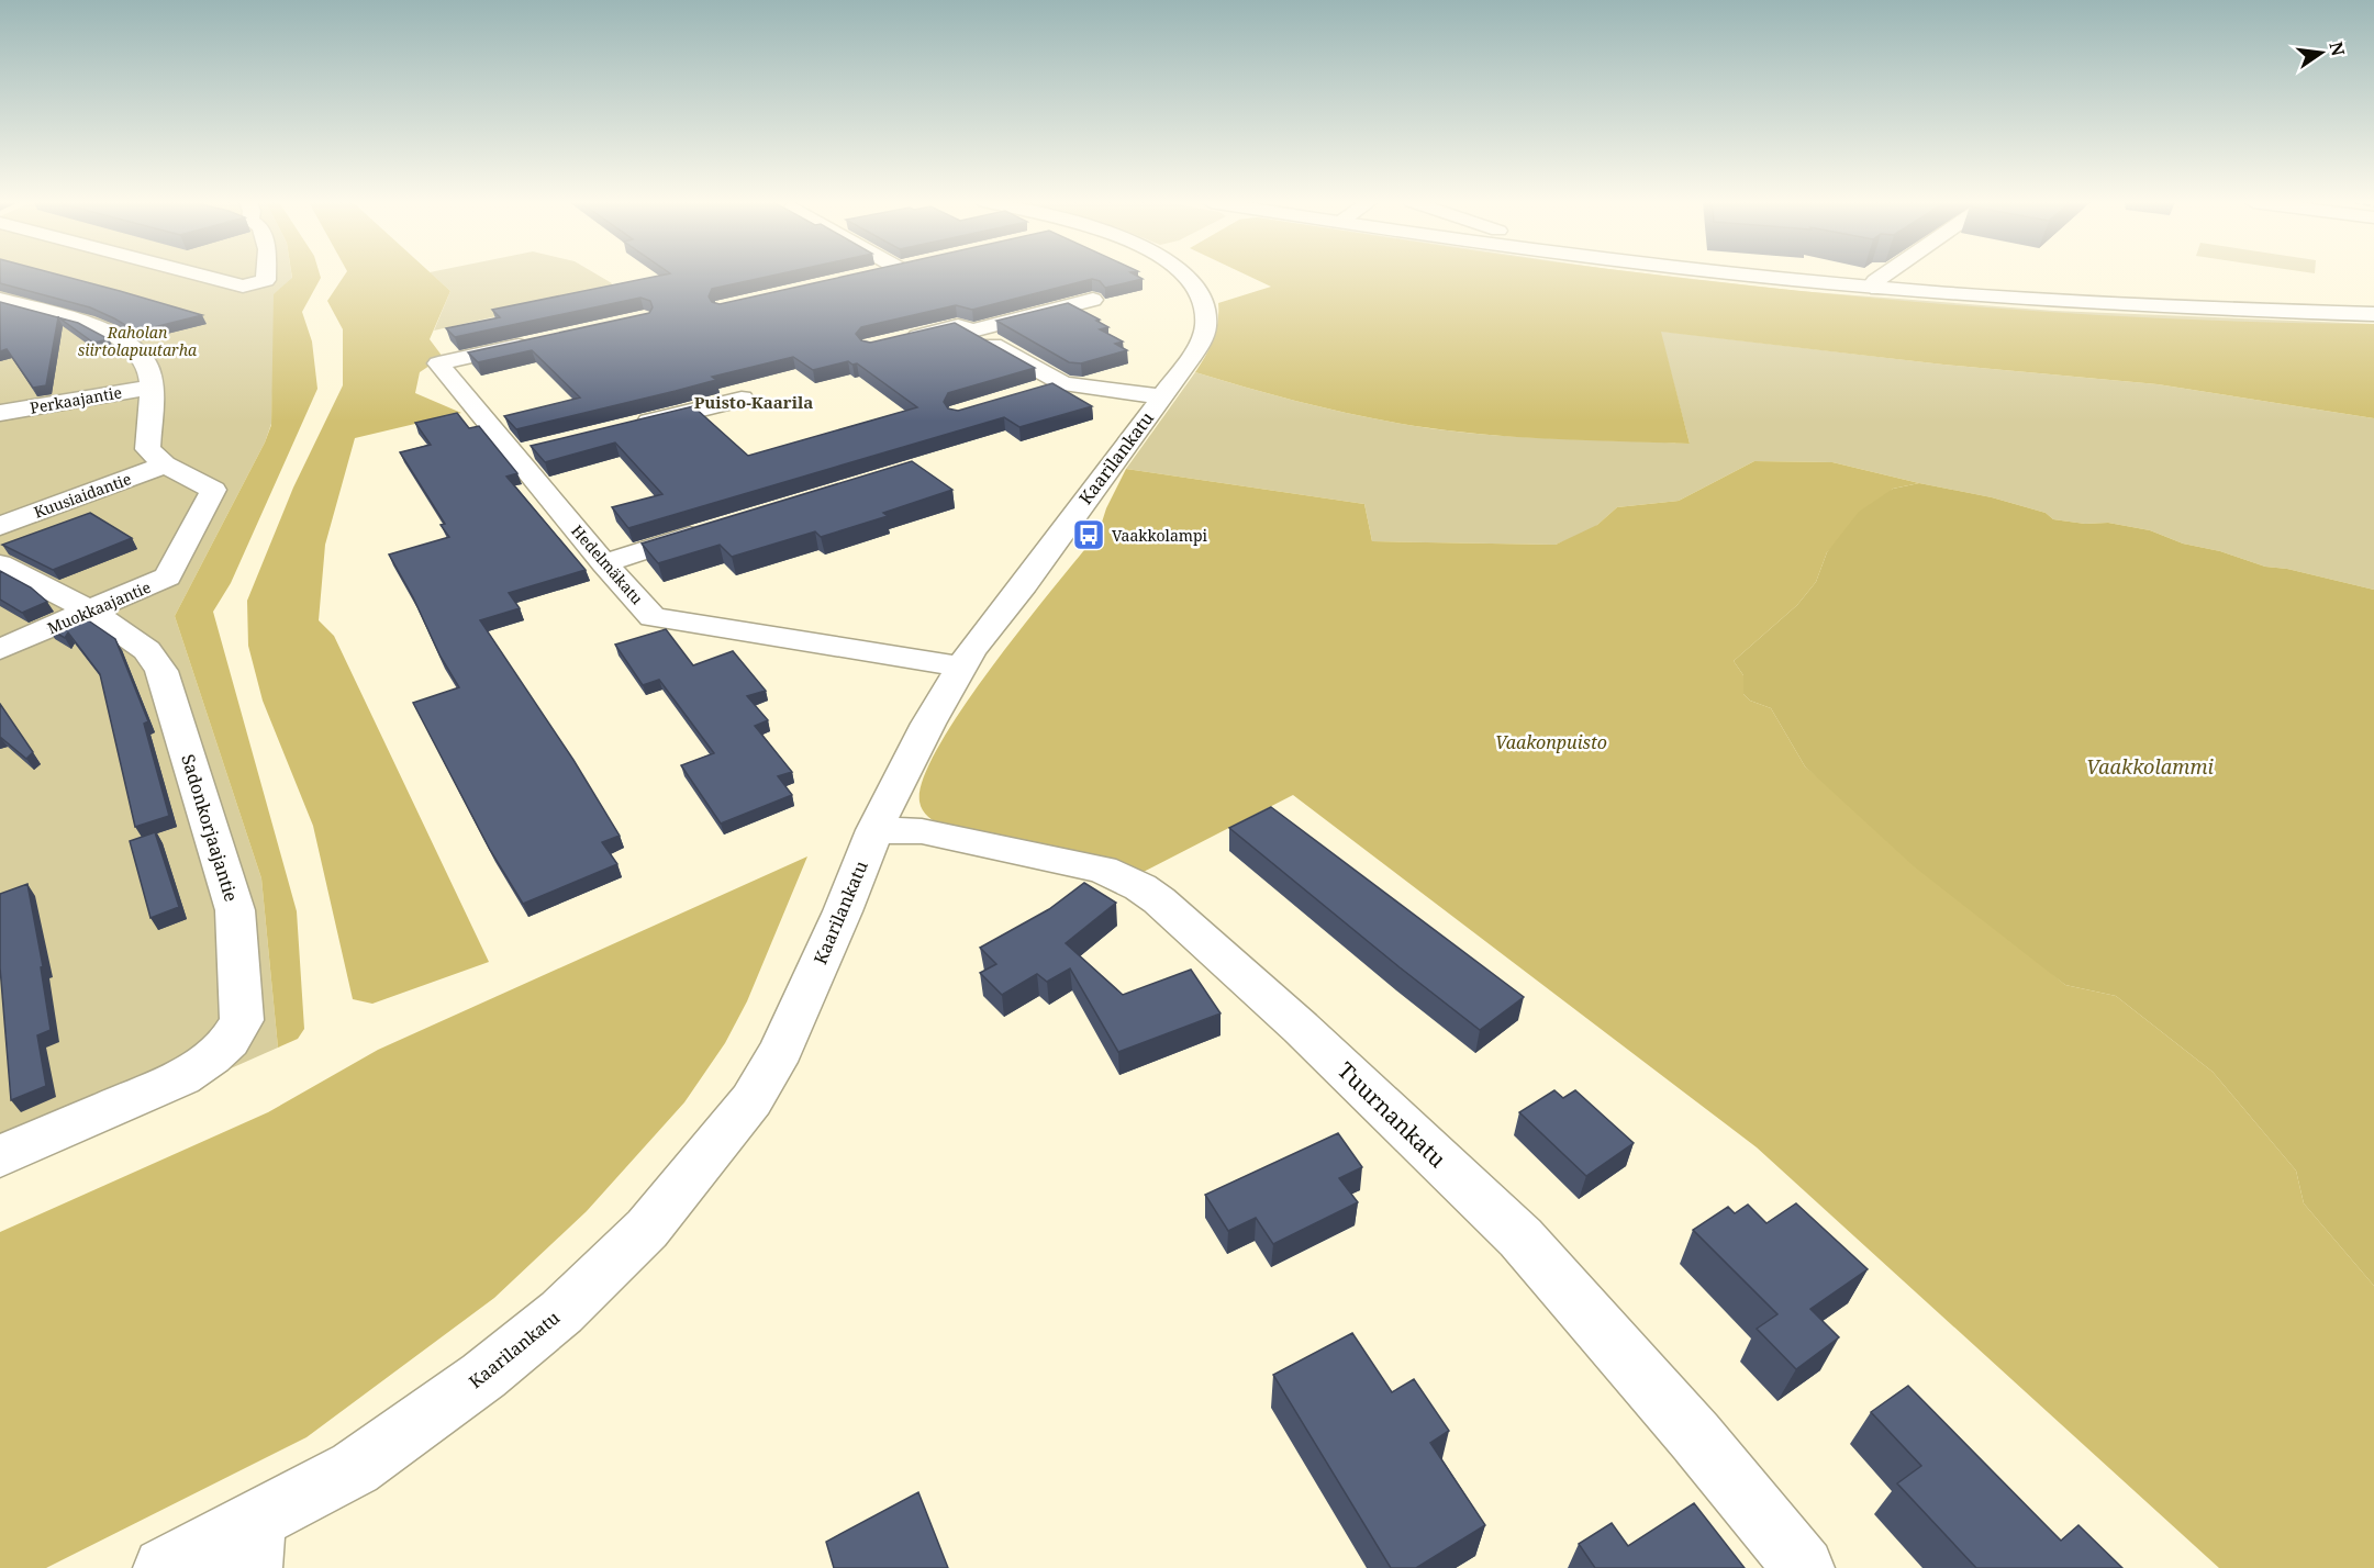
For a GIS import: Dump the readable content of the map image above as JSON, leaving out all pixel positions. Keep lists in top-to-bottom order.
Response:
{
  "streets": {
    "street": [
      "Perkaajantie",
      "Kaarilankatu",
      "Kuusiaidantie",
      "Hedelmäkatu",
      "Muokkaajantie",
      "Sadonkorjaajantie",
      "Tuurnankatu"
    ]
  },
  "crossings": [
    ["Perkaajantie", "Muokkaajantie"],
    ["Kaarilankatu", "Hedelmäkatu"],
    ["Kaarilankatu", "Tuurnankatu"],
    ["Kuusiaidantie", "Muokkaajantie"],
    ["Muokkaajantie", "Sadonkorjaajantie"]
  ],
  "districts": ["Puisto-Kaarila"],
  "water": ["Vaakkolammi"],
  "parks": ["Raholan siirtolapuutarha", "Vaakonpuisto"],
  "places": {
    "bus stop": ["Vaakkolampi"]
  },
  "north": "right"
}
